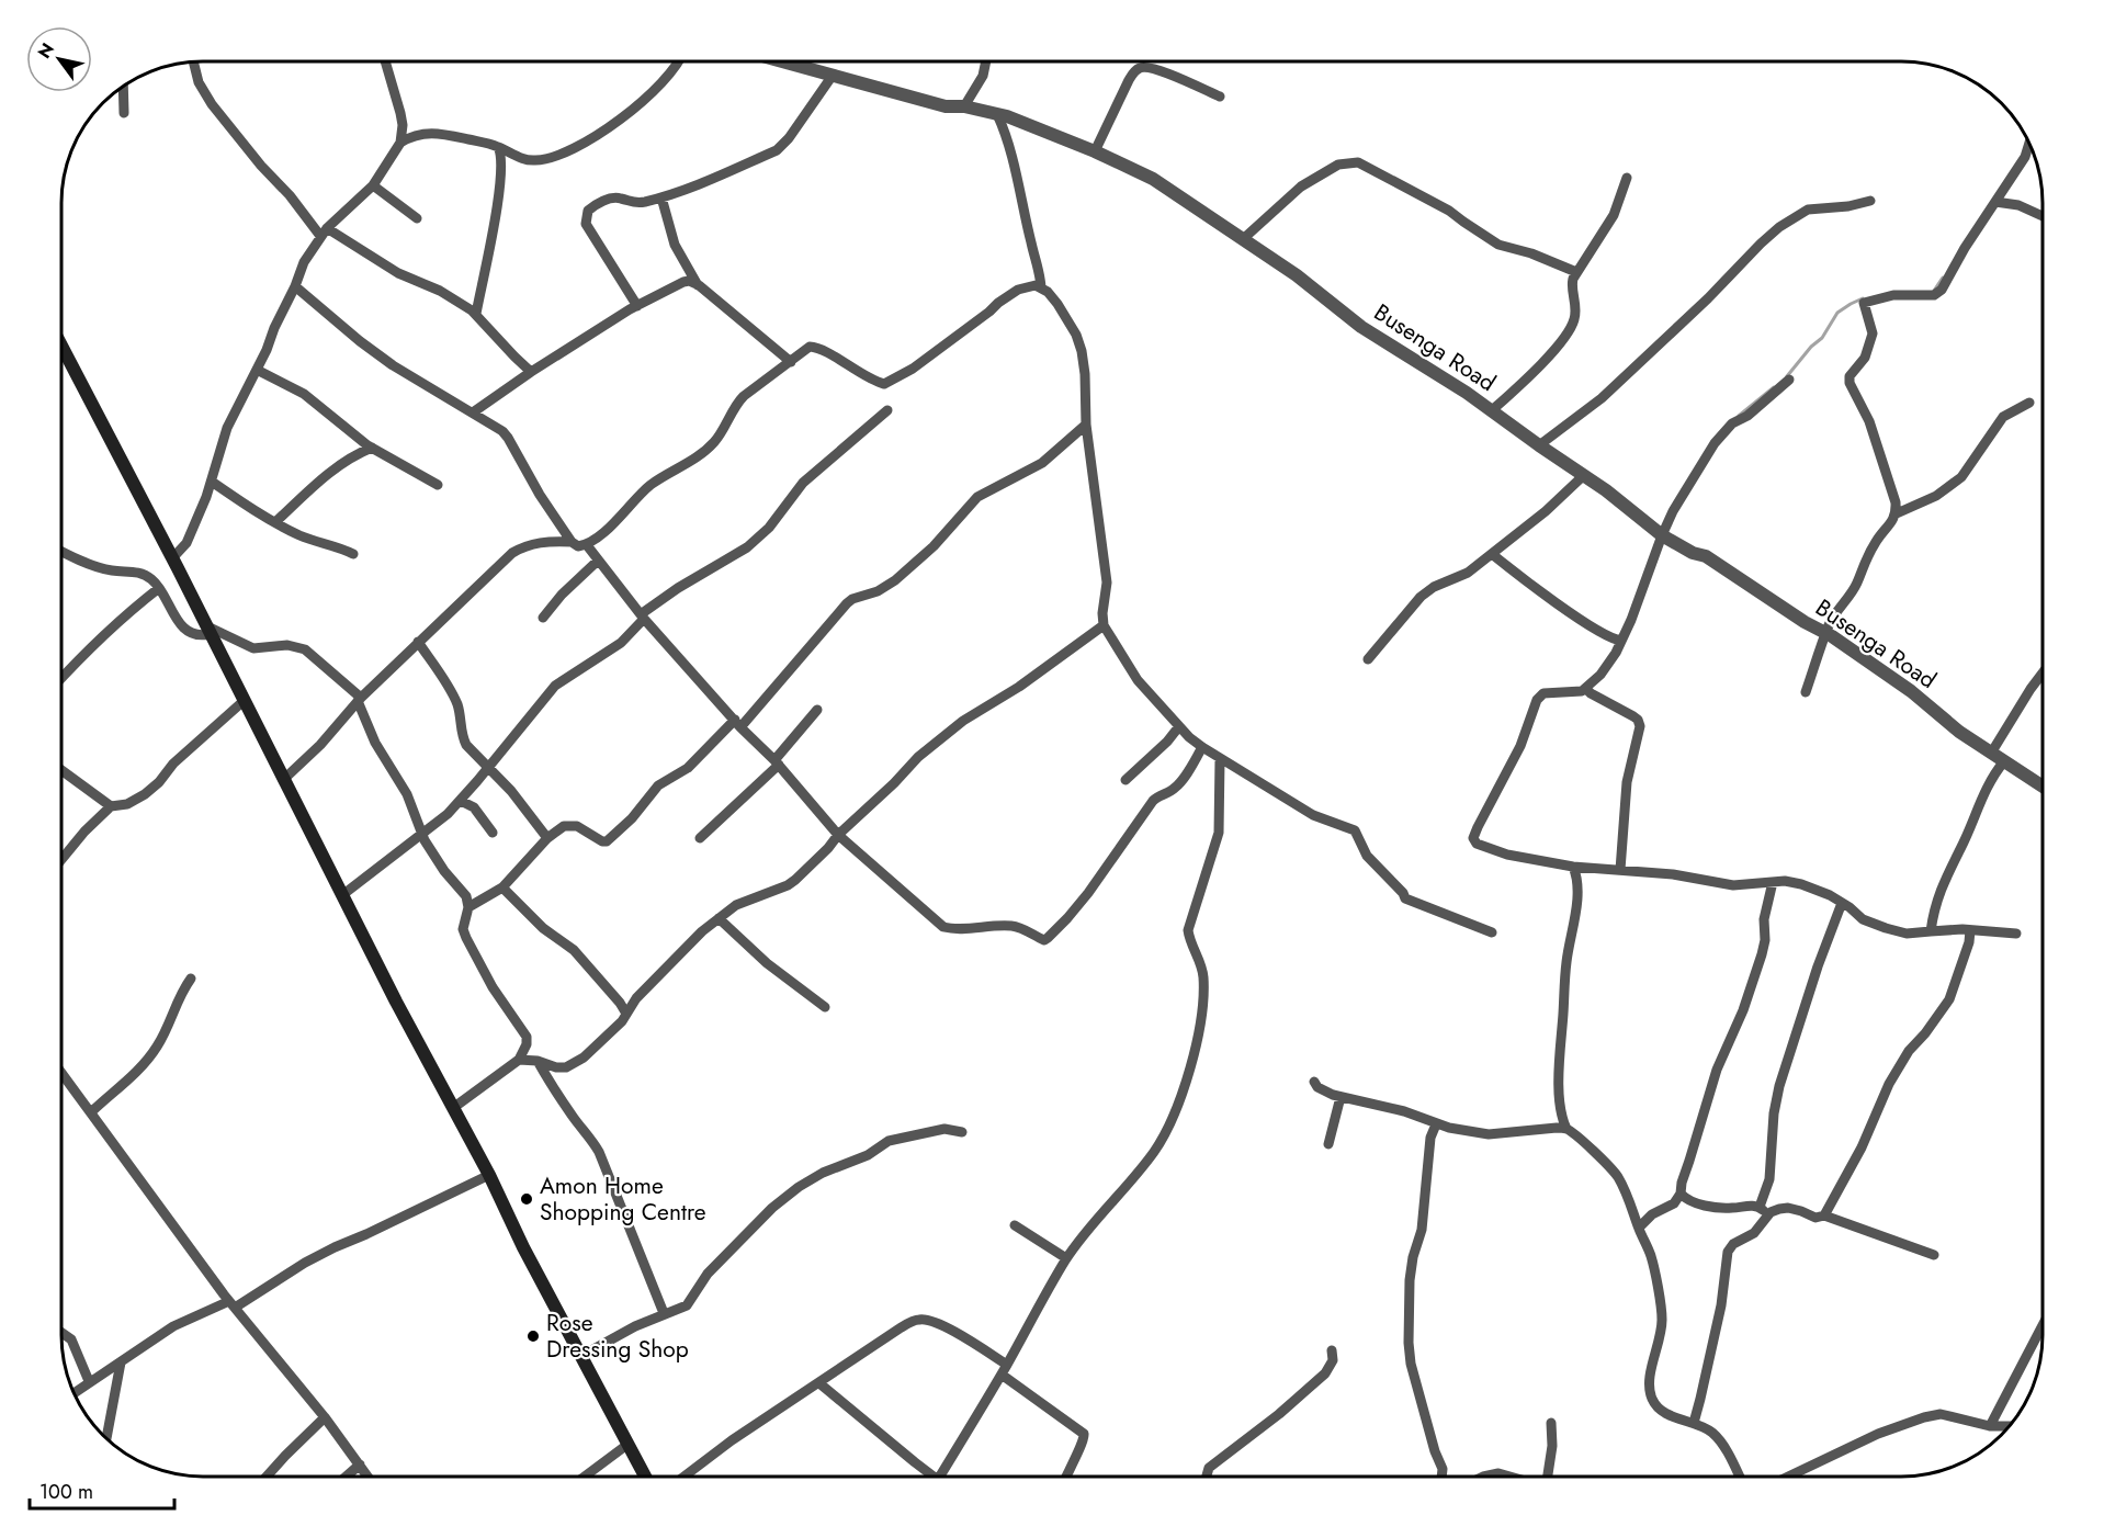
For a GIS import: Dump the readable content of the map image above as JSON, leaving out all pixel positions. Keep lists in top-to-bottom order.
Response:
{
  "streets": {
    "street": ["Busenga Road"]
  },
  "places": ["Amon Home Shopping Centre", "Rose Dressing Shop"],
  "scale_bar": "100 m",
  "north": "top left"
}
